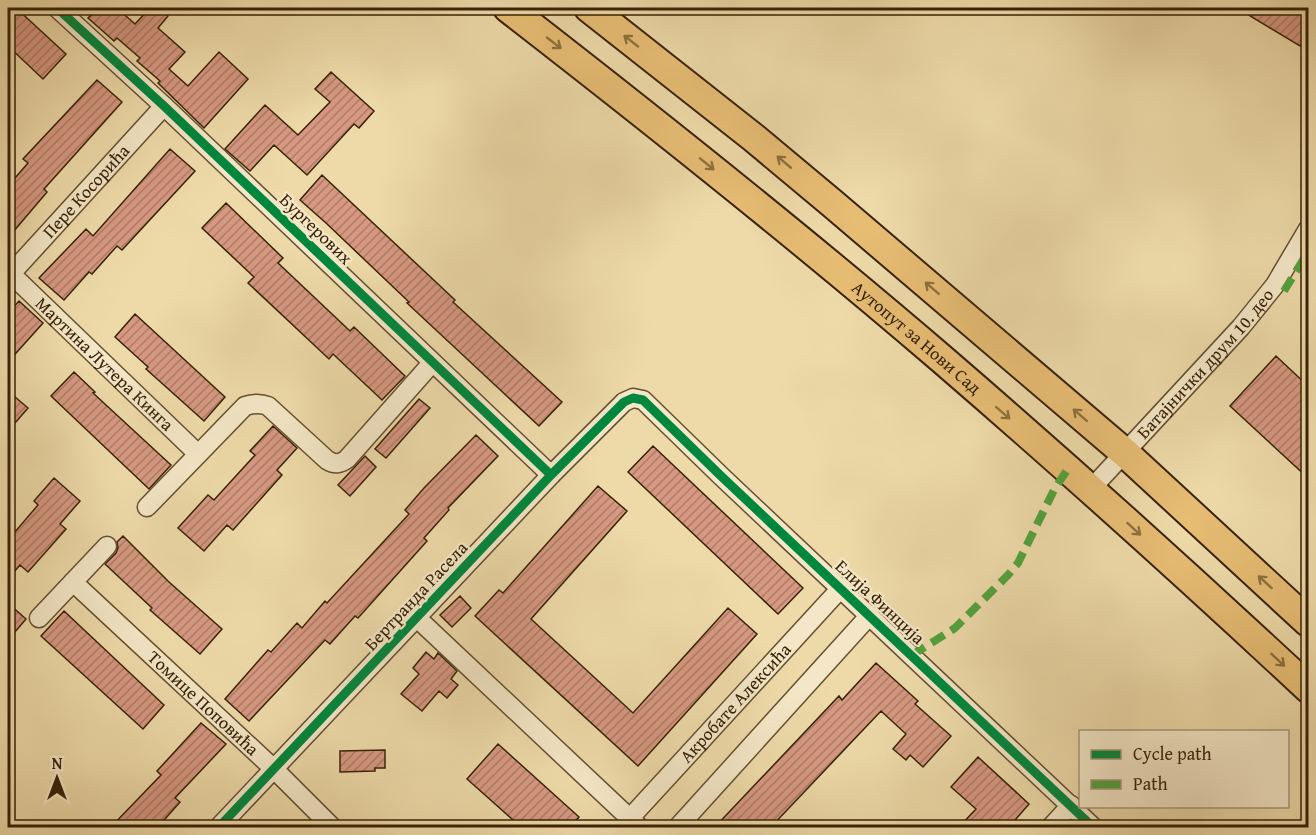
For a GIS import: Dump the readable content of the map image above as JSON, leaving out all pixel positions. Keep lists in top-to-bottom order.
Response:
{
  "streets": {
    "main road": ["Аутопут за Нови Сад"],
    "street": [
      "Пере Косорића",
      "Бургерових",
      "Мартина Лутера Кинга",
      "Батајнички друм 10. део",
      "Бертранда Расела",
      "Елија Финција",
      "Томице Поповића",
      "Акробате Алексића"
    ]
  },
  "crossings": [
    ["Пере Косорића", "Бургерових"],
    ["Пере Косорића", "Мартина Лутера Кинга"],
    ["Бургерових", "Бертранда Расела"],
    ["Аутопут за Нови Сад", "Батајнички друм 10. део"],
    ["Бертранда Расела", "Елија Финција"],
    ["Бертранда Расела", "Томице Поповића"],
    ["Бертранда Расела", "Акробате Алексића"],
    ["Елија Финција", "Акробате Алексића"]
  ],
  "legend": ["Cycle path", "Path"],
  "north": "top"
}
